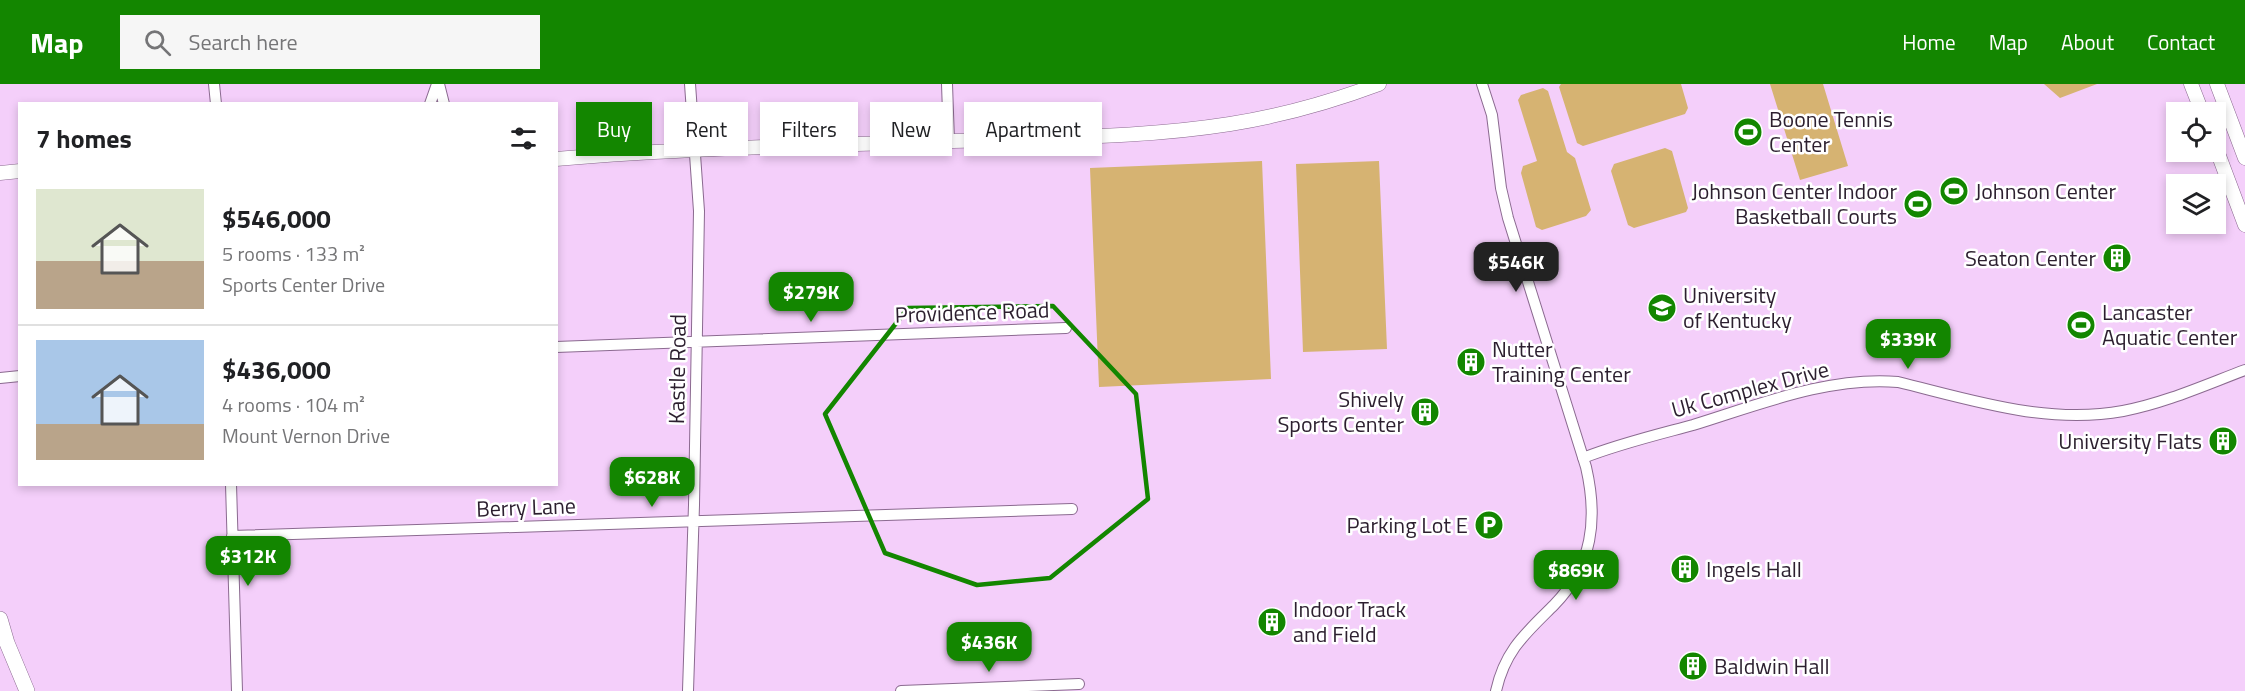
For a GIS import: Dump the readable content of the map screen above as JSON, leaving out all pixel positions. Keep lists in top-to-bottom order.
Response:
{
  "streets": {
    "street": [
      "Providence Road",
      "Kastle Road",
      "Uk Complex Drive",
      "Berry Lane"
    ]
  },
  "crossings": [
    ["Providence Road", "Kastle Road"],
    ["Kastle Road", "Berry Lane"]
  ],
  "places": {
    "sports": [
      "Boone Tennis Center",
      "Johnson Center",
      "Johnson Center Indoor Basketball Courts",
      "Lancaster Aquatic Center"
    ],
    "building": [
      "Seaton Center",
      "Nutter Training Center",
      "Shively Sports Center",
      "University Flats",
      "Ingels Hall",
      "Indoor Track and Field",
      "Baldwin Hall"
    ],
    "school or university": ["University of Kentucky"],
    "parking": ["Parking Lot E"]
  },
  "page": {
    "header": "Map",
    "search": "Search here",
    "nav": [
      "Home",
      "Map",
      "About",
      "Contact"
    ],
    "chip": [
      "Buy",
      "Rent",
      "Filters",
      "New",
      "Apartment"
    ],
    "heading": "7 homes",
    "list": [
      {
        "name": "$546,000",
        "note": "5 rooms · 133 m² · Sports Center Drive"
      },
      {
        "name": "$436,000",
        "note": "4 rooms · 104 m² · Mount Vernon Drive"
      }
    ],
    "price": [
      "$546K",
      "$279K",
      "$339K",
      "$628K",
      "$312K",
      "$869K",
      "$436K"
    ]
  }
}
